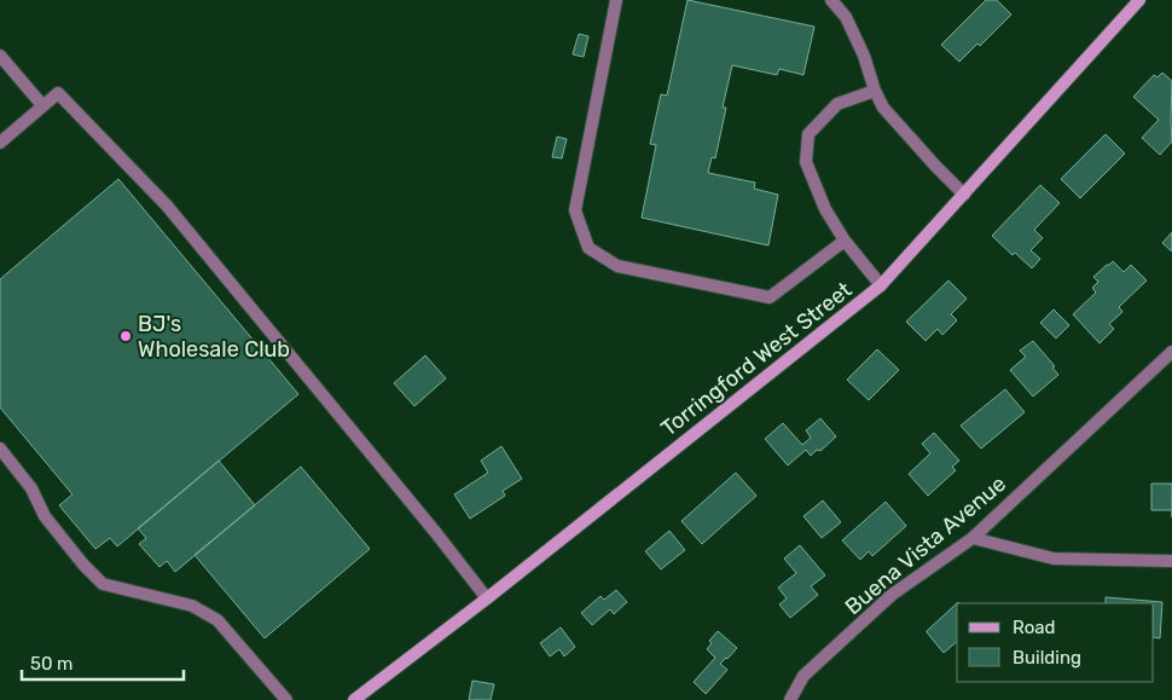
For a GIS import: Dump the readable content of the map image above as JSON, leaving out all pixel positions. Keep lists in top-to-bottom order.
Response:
{
  "streets": {
    "main road": ["Torringford West Street"],
    "street": ["Buena Vista Avenue"]
  },
  "places": ["BJ's Wholesale Club"],
  "legend": ["Road", "Building"],
  "scale_bar": "50 m"
}
